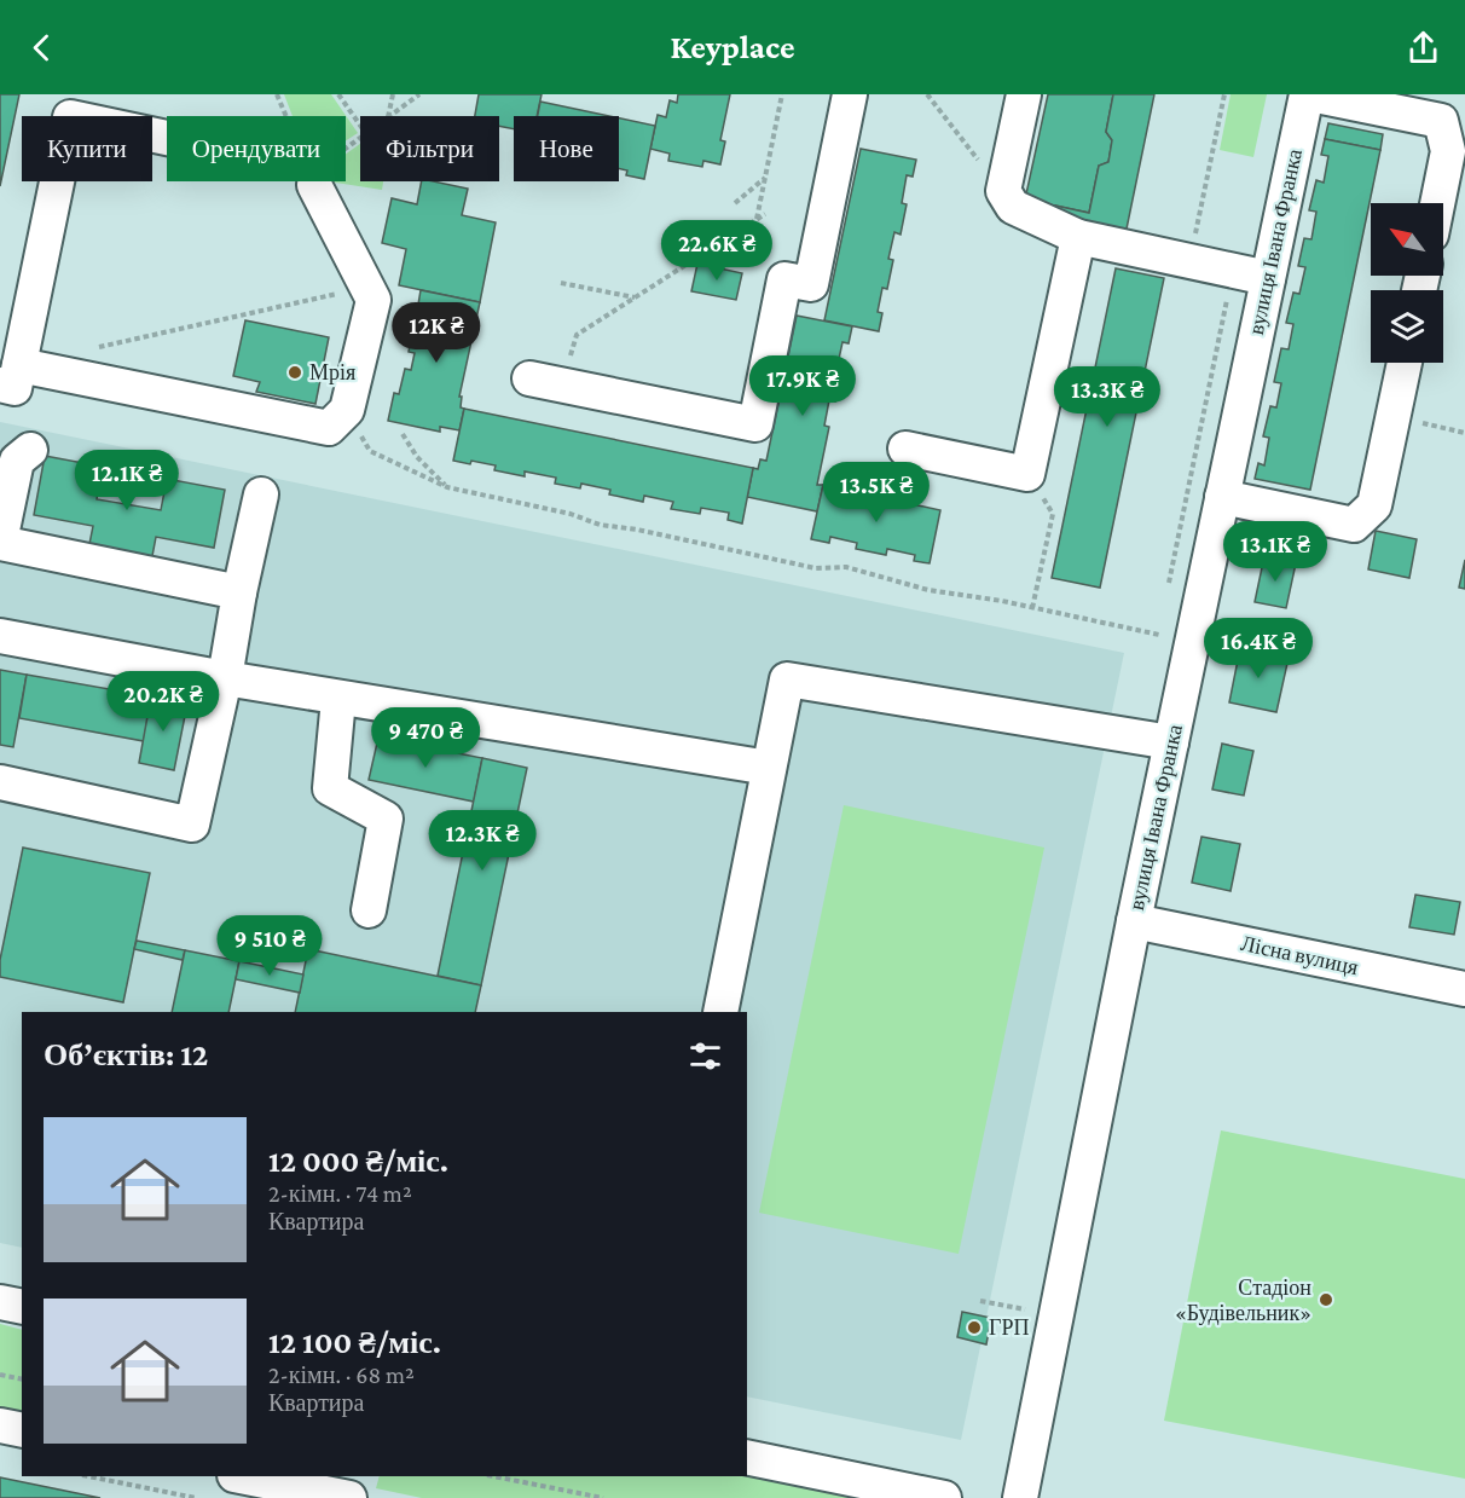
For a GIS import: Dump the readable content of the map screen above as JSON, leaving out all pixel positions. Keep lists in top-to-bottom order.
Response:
{
  "streets": {
    "street": ["вулиця Івана Франка", "Лісна вулиця"]
  },
  "crossings": [
    ["вулиця Івана Франка", "Лісна вулиця"]
  ],
  "places": ["Мрія", "Стадіон «Будівельник»", "ГРП"],
  "north": "top left",
  "page": {
    "header": "Keyplace",
    "chip": [
      "Купити",
      "Орендувати",
      "Фільтри",
      "Нове"
    ],
    "price": [
      "22.6K ₴",
      "12K ₴",
      "17.9K ₴",
      "13.3K ₴",
      "12.1K ₴",
      "13.5K ₴",
      "13.1K ₴",
      "16.4K ₴",
      "20.2K ₴",
      "9 470 ₴",
      "12.3K ₴",
      "9 510 ₴"
    ],
    "heading": "Об’єктів: 12",
    "list": [
      {
        "name": "12 000 ₴/міс.",
        "note": "2-кімн. · 74 m² · Квартира"
      },
      {
        "name": "12 100 ₴/міс.",
        "note": "2-кімн. · 68 m² · Квартира"
      }
    ]
  }
}
